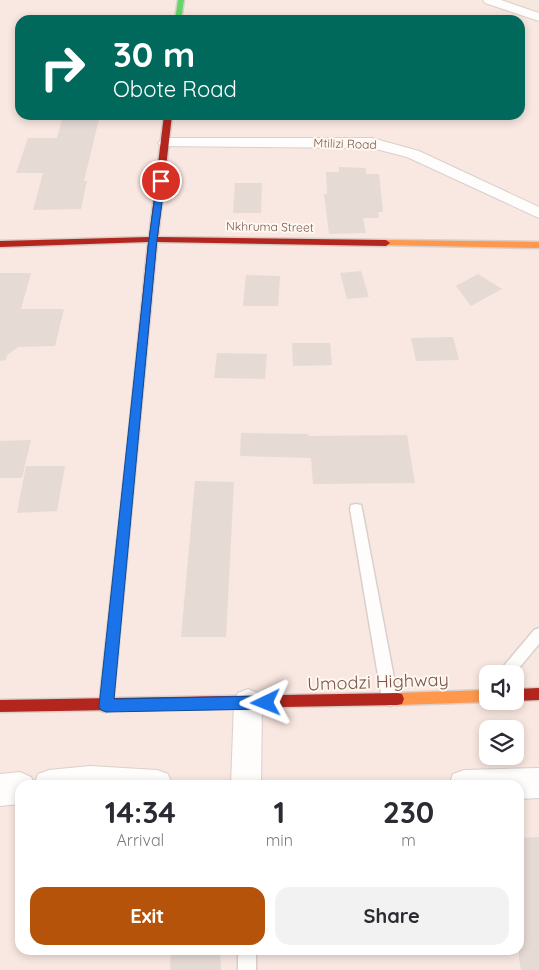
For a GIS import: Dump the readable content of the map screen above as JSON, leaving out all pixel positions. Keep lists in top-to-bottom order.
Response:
{
  "streets": {
    "main road": ["Nkhruma Street", "Umodzi Highway"],
    "street": ["Mtilizi Road"]
  },
  "page": {
    "turn": ["30 m", "Obote Road"],
    "eta": [
      "14:34",
      "Arrival",
      "1",
      "min",
      "230",
      "m"
    ],
    "buttons": ["Exit", "Share"]
  }
}
